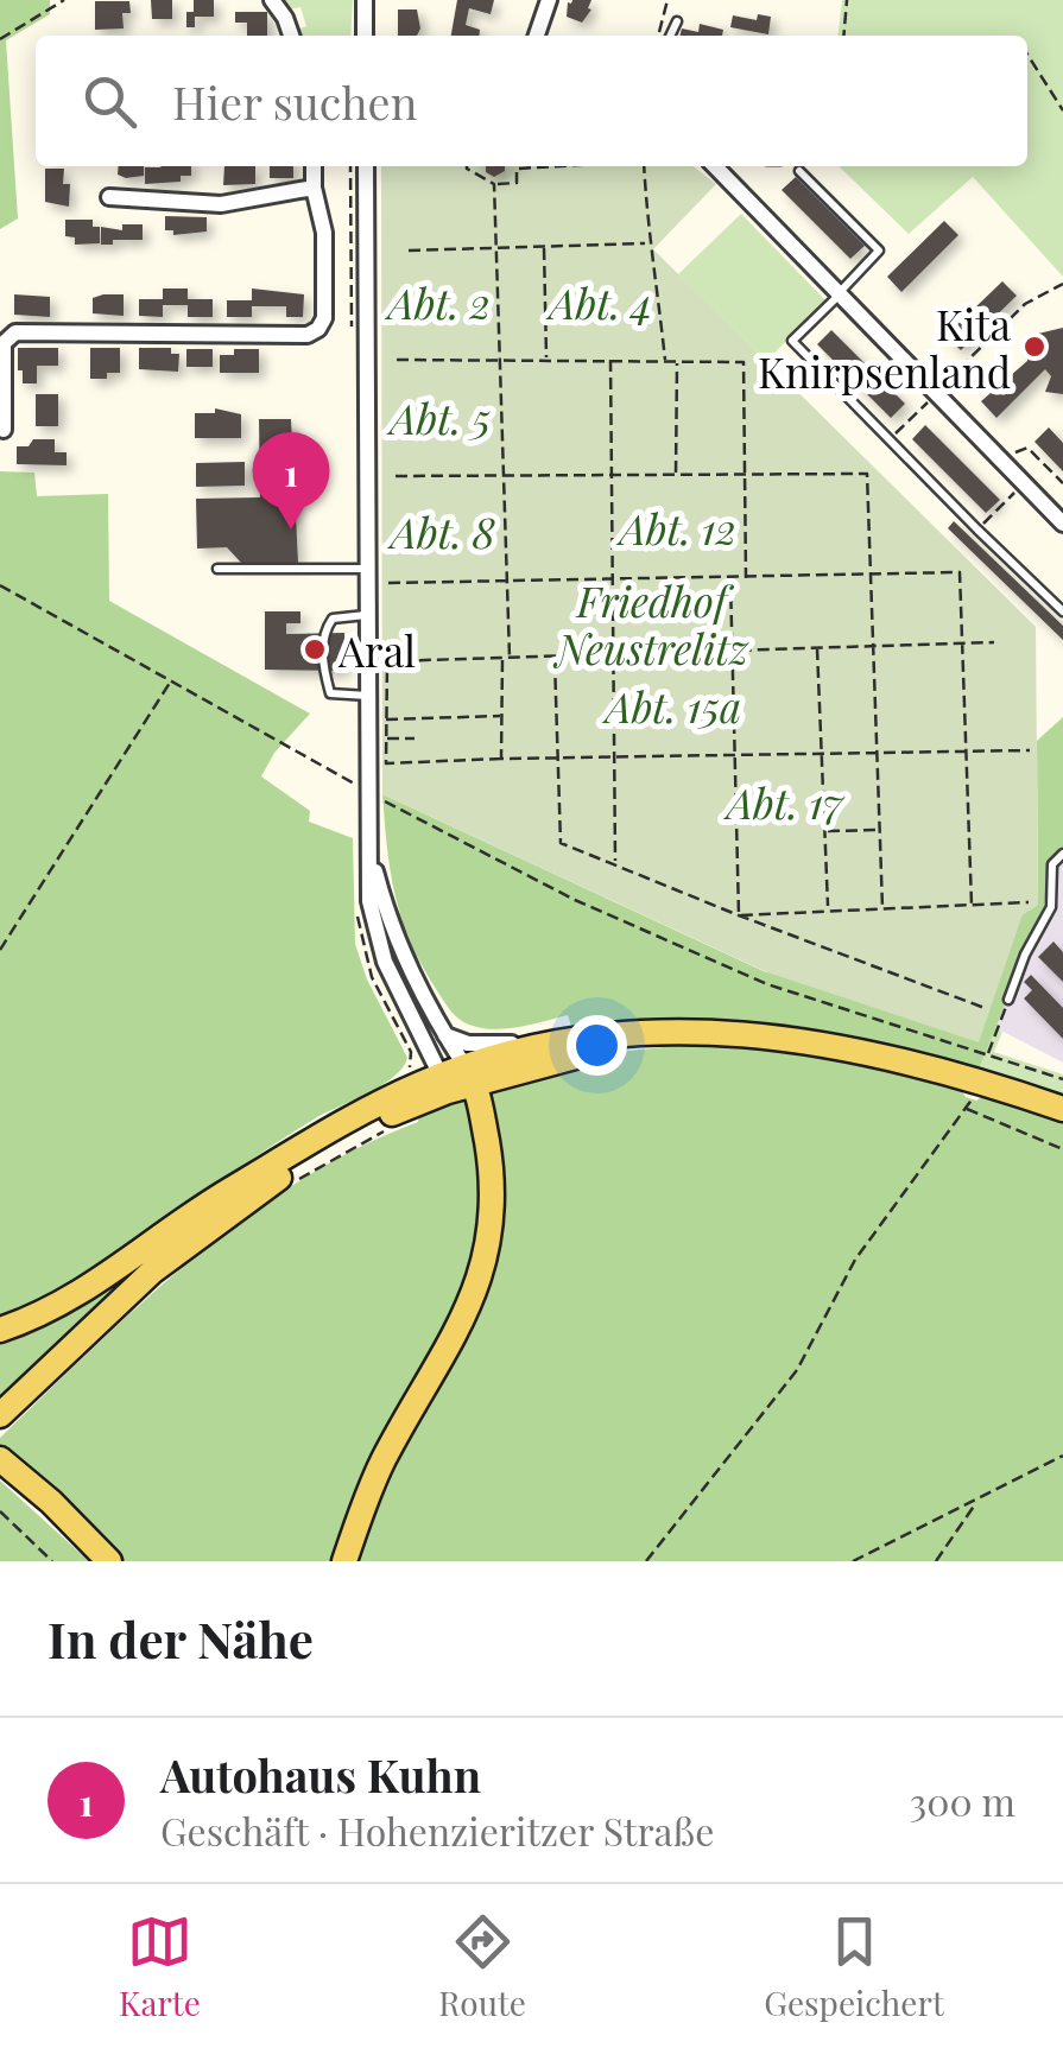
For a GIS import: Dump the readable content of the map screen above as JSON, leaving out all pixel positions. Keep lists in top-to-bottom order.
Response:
{
  "parks": [
    "Abt. 2",
    "Abt. 4",
    "Abt. 5",
    "Abt. 12",
    "Abt. 8",
    "Friedhof Neustrelitz",
    "Abt. 15a",
    "Abt. 17"
  ],
  "places": ["Kita Knirpsenland", "Aral"],
  "page": {
    "search": "Hier suchen",
    "pins": "1",
    "heading": "In der Nähe",
    "list": [
      {
        "mark": "1",
        "name": "Autohaus Kuhn",
        "note": "Geschäft · Hohenzieritzer Straße",
        "value": "300 m"
      }
    ],
    "nav": ["Karte", "Route", "Gespeichert"]
  }
}
